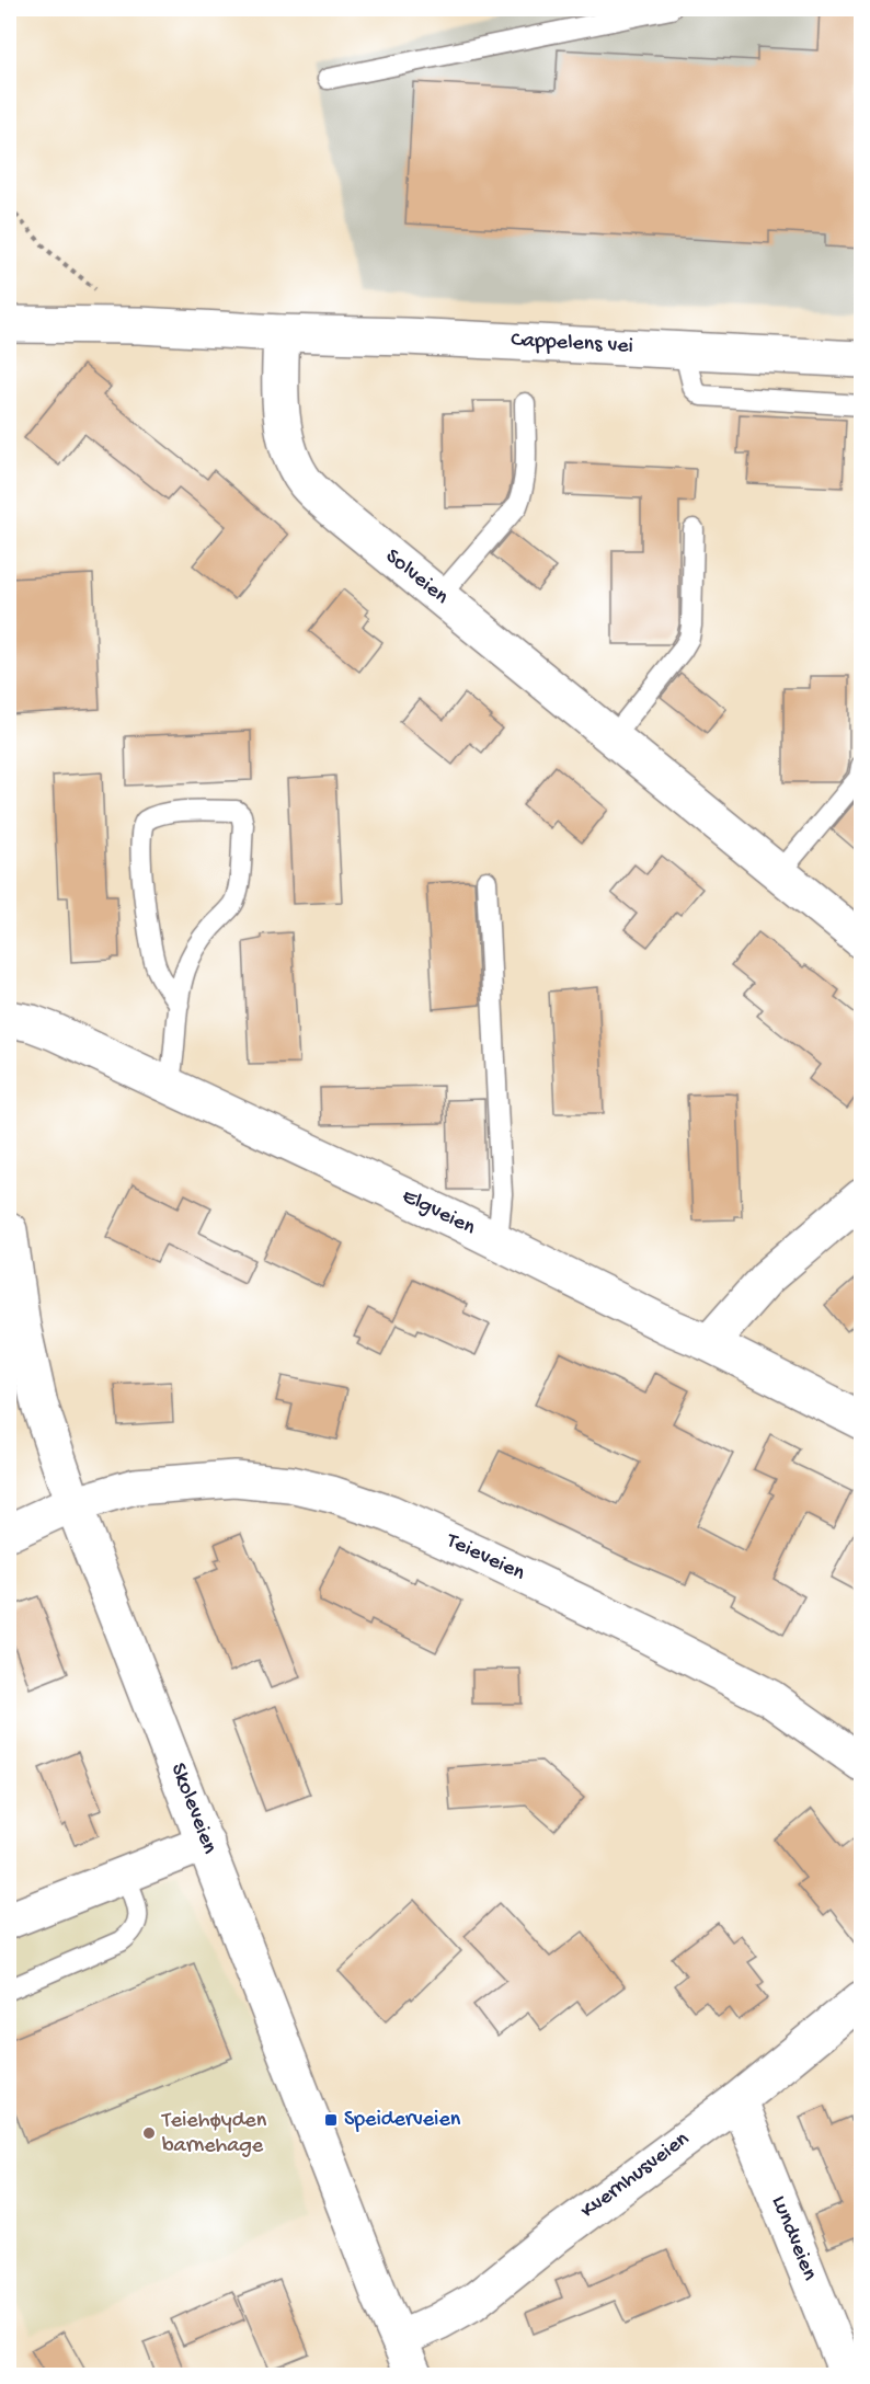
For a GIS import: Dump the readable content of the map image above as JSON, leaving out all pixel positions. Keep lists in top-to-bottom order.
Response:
{
  "streets": {
    "street": [
      "Cappelens vei",
      "Solveien",
      "Elgveien",
      "Teieveien",
      "Skoleveien",
      "Kvernhusveien",
      "Lundveien"
    ]
  },
  "crossings": [
    ["Cappelens vei", "Solveien"],
    ["Teieveien", "Skoleveien"],
    ["Skoleveien", "Kvernhusveien"],
    ["Kvernhusveien", "Lundveien"]
  ],
  "places": {
    "transit": ["Speiderveien"],
    "other": ["Teiehøyden barnehage"]
  }
}
